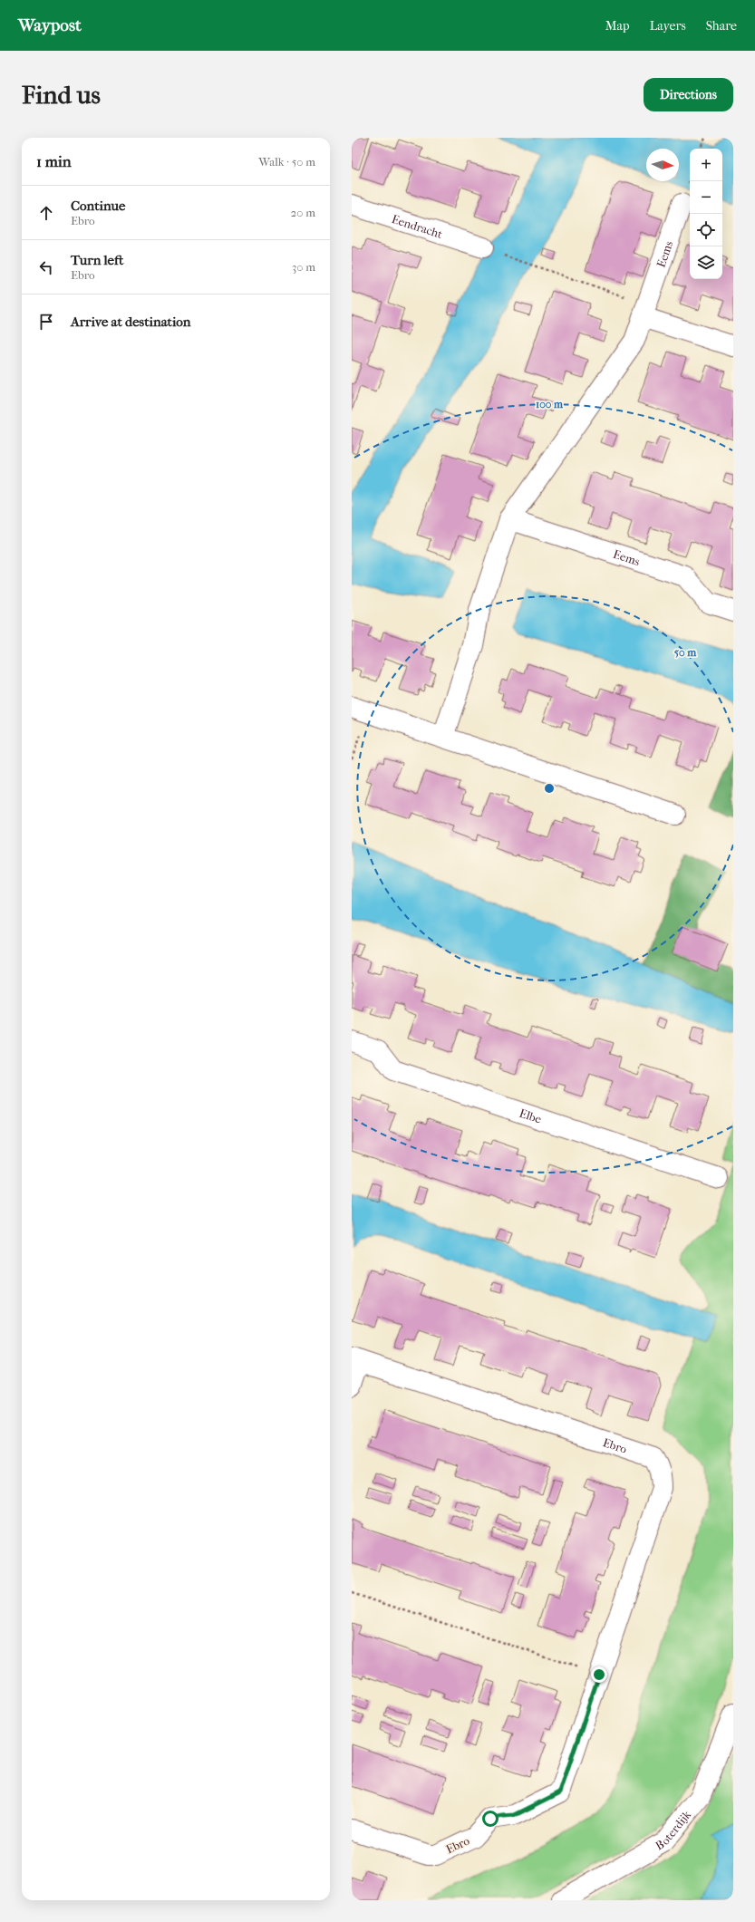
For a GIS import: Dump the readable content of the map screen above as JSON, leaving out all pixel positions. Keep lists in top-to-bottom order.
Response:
{
  "streets": {
    "street": [
      "Eendracht",
      "Eems",
      "Elbe",
      "Ebro",
      "Boterdijk"
    ]
  },
  "north": "right",
  "page": {
    "header": "Waypost",
    "nav": ["Map", "Layers", "Share"],
    "buttons": "Directions",
    "title": "Find us",
    "heading": ["1 min", "Walk · 50 m"],
    "map_buttons": ["+", "−"],
    "list": [
      ["Continue", "Ebro", "20 m"],
      ["Turn left", "Ebro", "30 m"],
      "Arrive at destination"
    ]
  },
  "rings": ["100 m", "50 m"]
}
